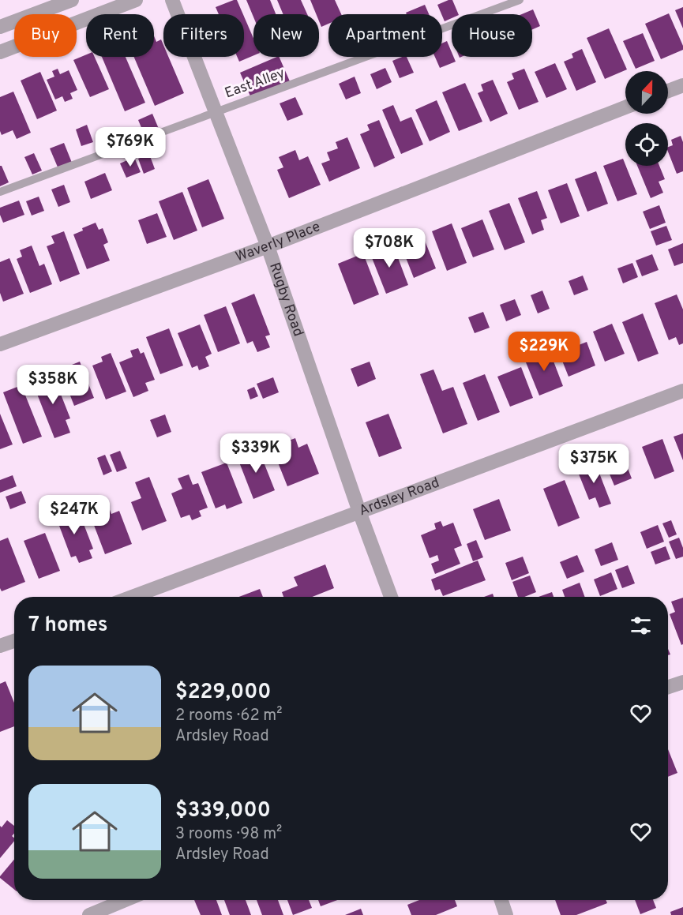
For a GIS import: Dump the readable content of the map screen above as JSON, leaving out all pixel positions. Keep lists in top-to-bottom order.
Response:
{
  "streets": {
    "street": ["Waverly Place", "Rugby Road", "Ardsley Road"],
    "lane": ["East Alley"]
  },
  "crossings": [
    ["East Alley", "Rugby Road"],
    ["Waverly Place", "Rugby Road"],
    ["Rugby Road", "Ardsley Road"]
  ],
  "north": "top",
  "page": {
    "chip": [
      "Buy",
      "Rent",
      "Filters",
      "New",
      "Apartment",
      "House"
    ],
    "price": [
      "$769K",
      "$708K",
      "$229K",
      "$358K",
      "$339K",
      "$375K",
      "$247K"
    ],
    "heading": "7 homes",
    "list": [
      {
        "name": "$229,000",
        "note": "2 rooms · 62 m² · Ardsley Road"
      },
      {
        "name": "$339,000",
        "note": "3 rooms · 98 m² · Ardsley Road"
      }
    ]
  }
}
